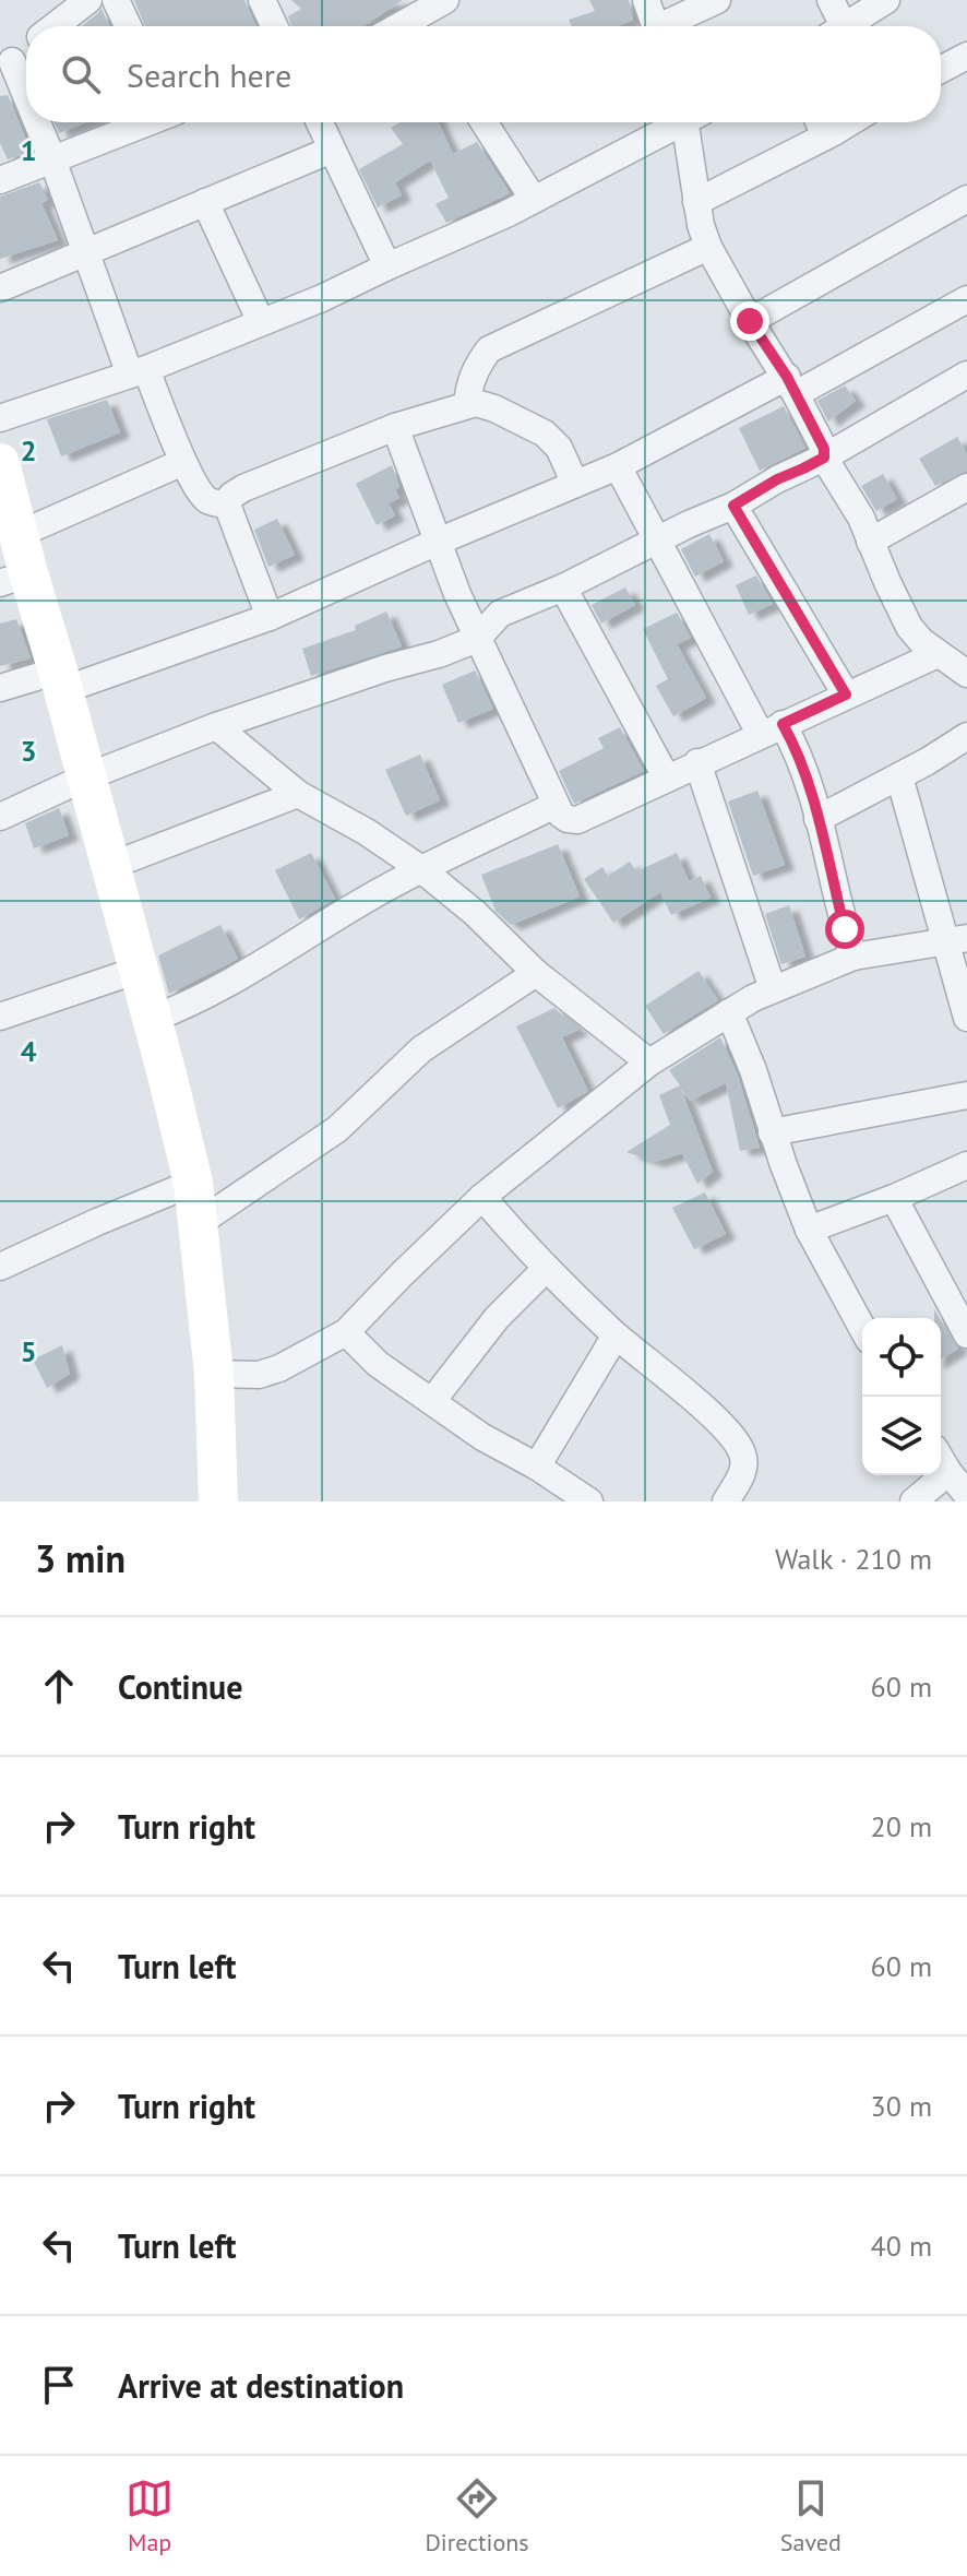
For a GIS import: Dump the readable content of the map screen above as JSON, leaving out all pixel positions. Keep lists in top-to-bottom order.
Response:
{
  "page": {
    "search": "Search here",
    "heading": ["3 min", "Walk · 210 m"],
    "list": [
      ["Continue", "60 m"],
      ["Turn right", "20 m"],
      ["Turn left", "60 m"],
      ["Turn right", "30 m"],
      ["Turn left", "40 m"],
      "Arrive at destination"
    ],
    "nav": ["Map", "Directions", "Saved"]
  },
  "grid": {
    "rows": [
      "1",
      "2",
      "3",
      "4",
      "5"
    ]
  }
}
